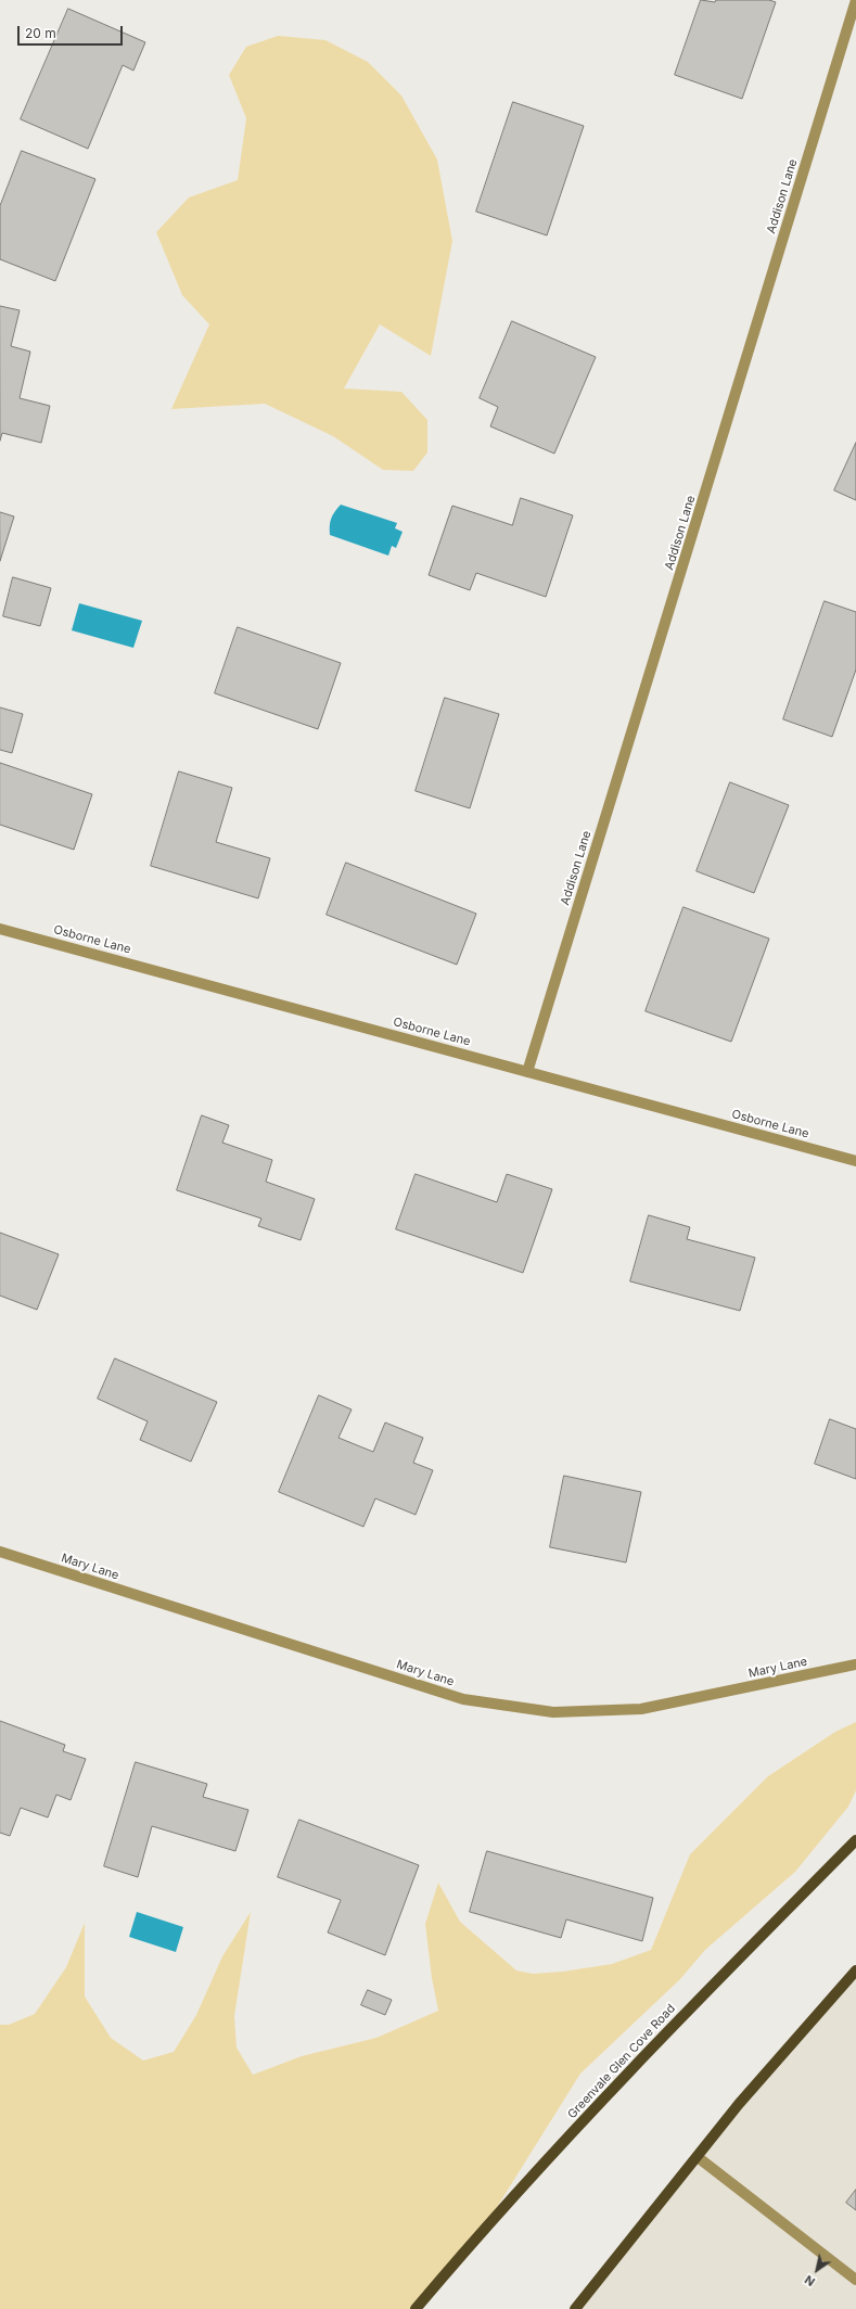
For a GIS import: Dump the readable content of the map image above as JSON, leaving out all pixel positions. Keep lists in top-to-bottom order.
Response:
{
  "streets": {
    "main road": ["Greenvale Glen Cove Road"],
    "street": ["Addison Lane", "Osborne Lane", "Mary Lane"]
  },
  "crossings": [
    ["Addison Lane", "Osborne Lane"]
  ],
  "scale_bar": "20 m",
  "north": "bottom left"
}
